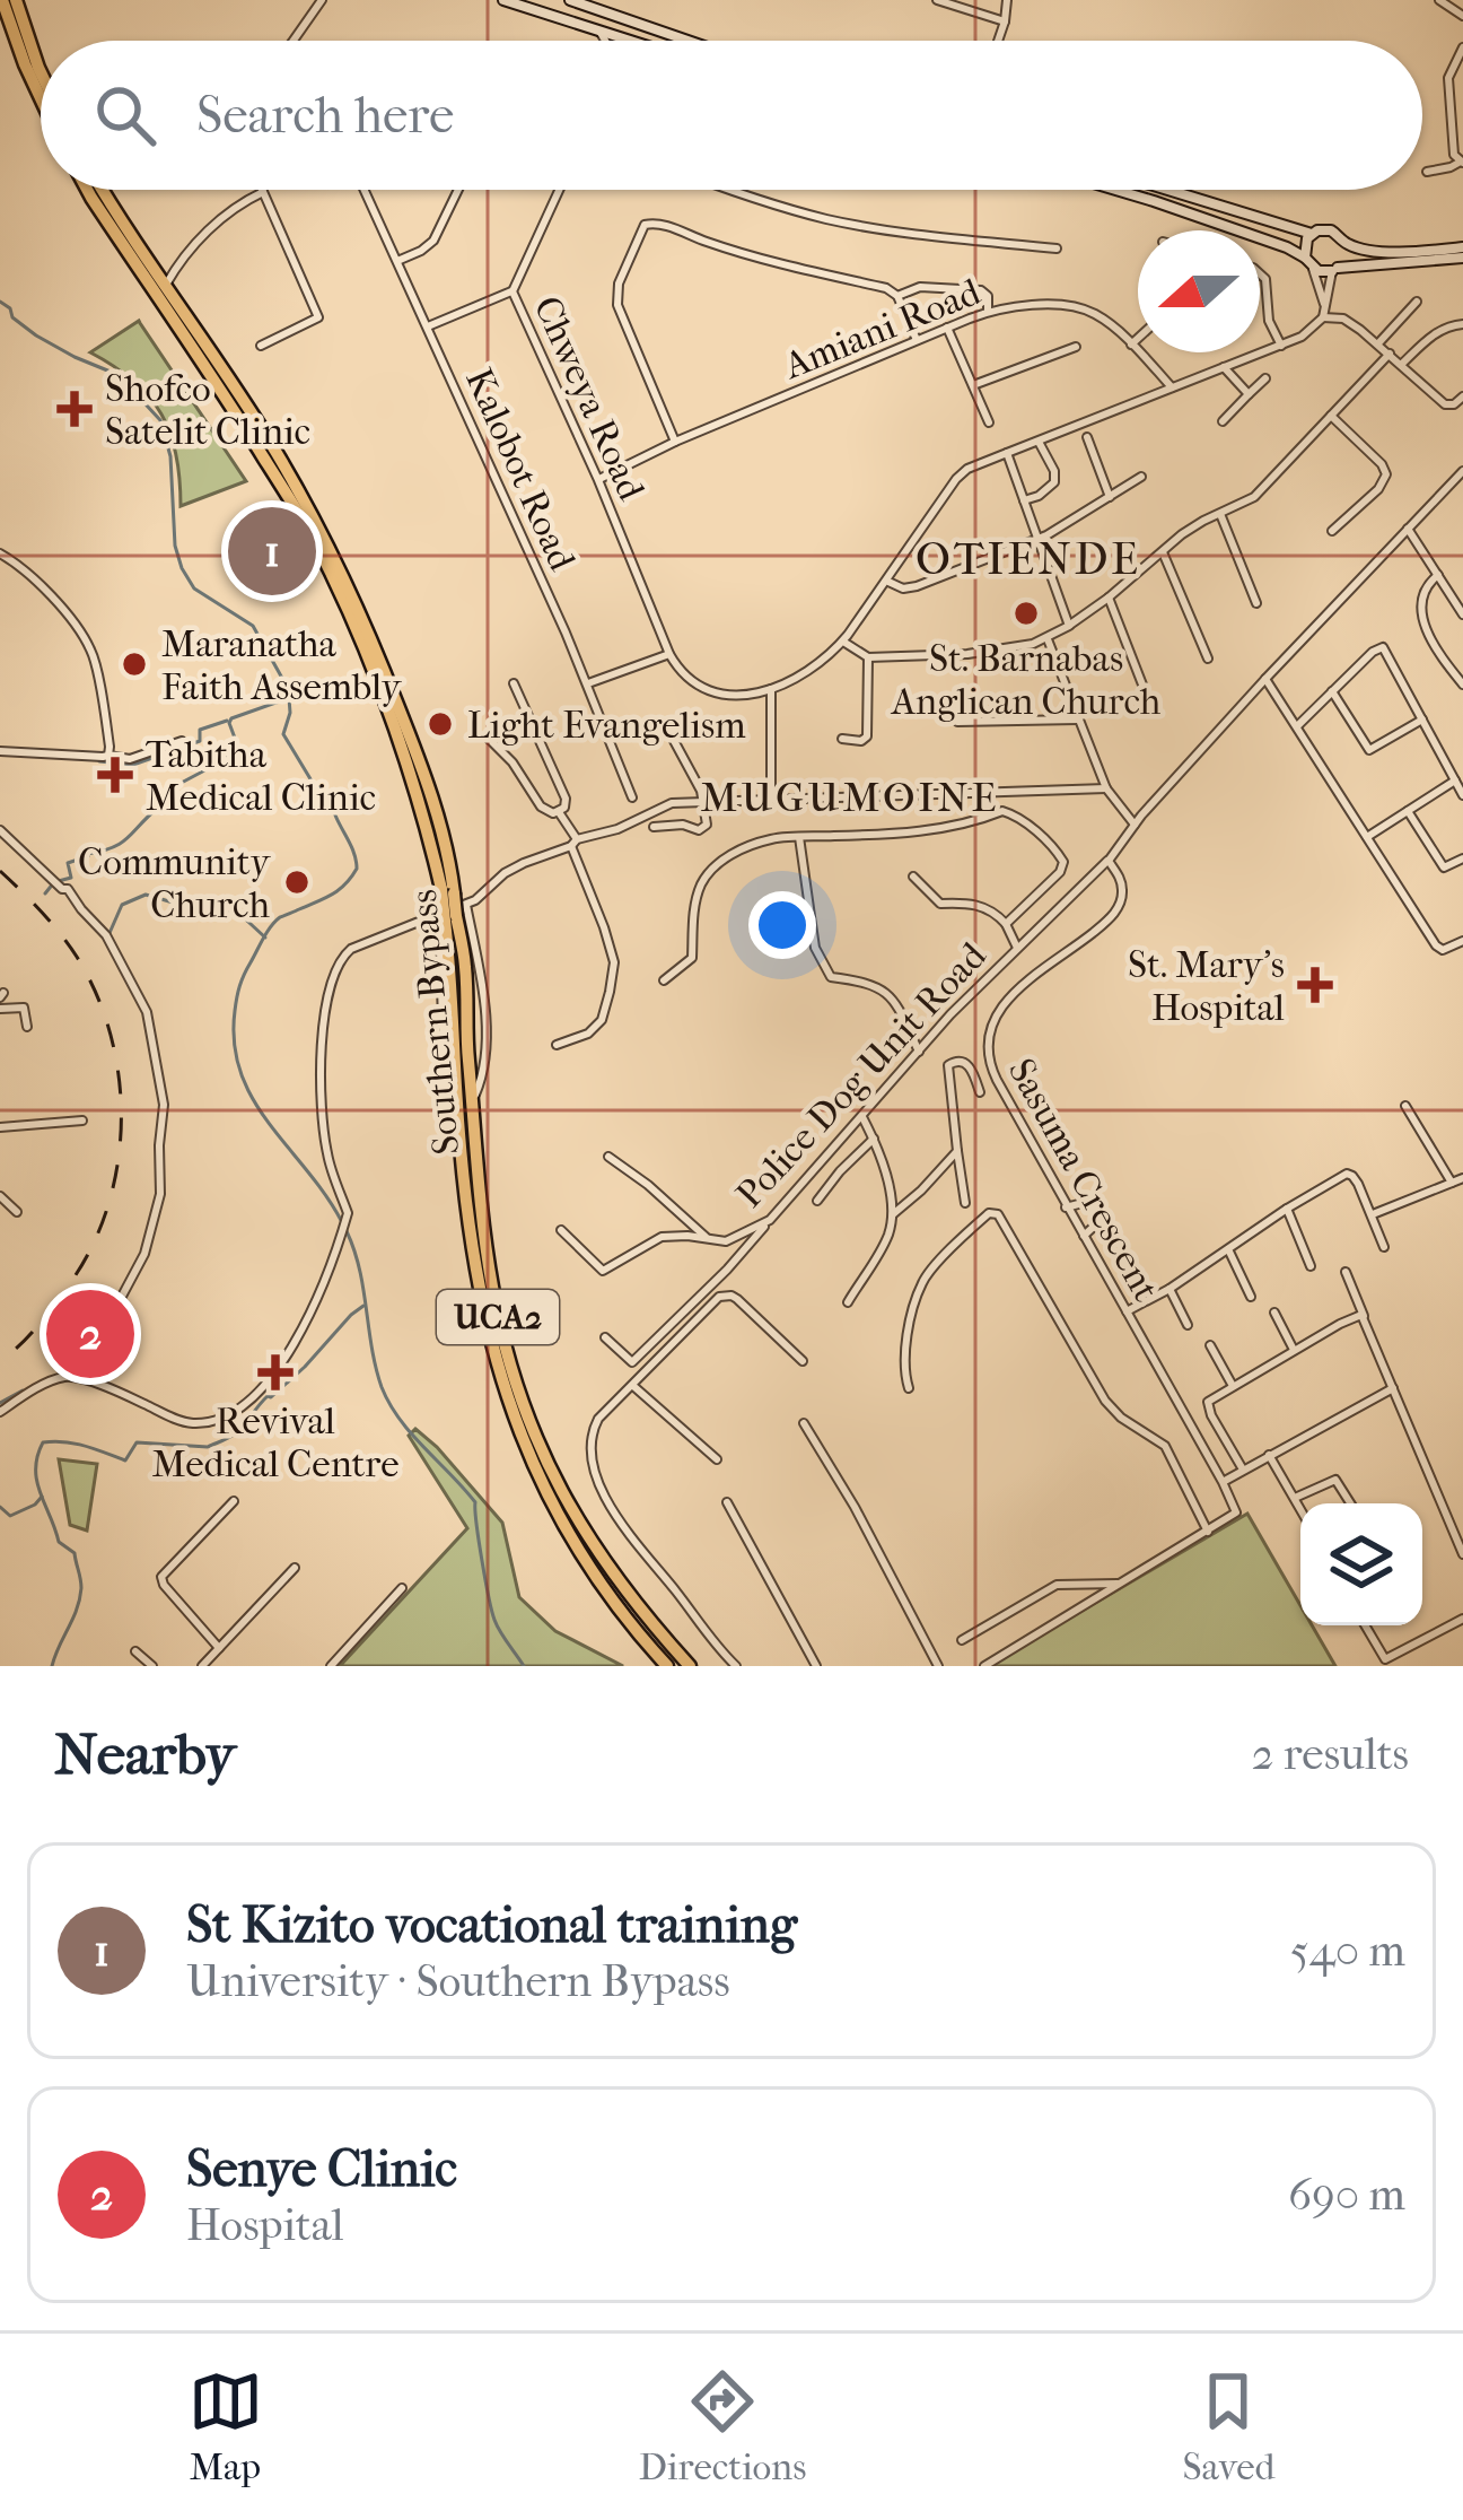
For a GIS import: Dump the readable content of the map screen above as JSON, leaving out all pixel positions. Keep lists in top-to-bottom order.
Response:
{
  "streets": {
    "highway": ["Southern Bypass", "UCA2"],
    "street": [
      "Amiani Road",
      "Chweya Road",
      "Kalobot Road",
      "Police Dog Unit Road",
      "Sasuma Crescent"
    ]
  },
  "crossings": [
    ["Amiani Road", "Chweya Road"],
    ["Police Dog Unit Road", "Sasuma Crescent"]
  ],
  "districts": ["OTIENDE", "MUGUMOINE"],
  "places": {
    "health": [
      "Shofco Satelit Clinic",
      "Tabitha Medical Clinic",
      "St. Mary's Hospital",
      "Revival Medical Centre"
    ],
    "other": [
      "St. Barnabas Anglican Church",
      "Maranatha Faith Assembly",
      "Light Evangelism",
      "Community Church"
    ]
  },
  "north": "left",
  "page": {
    "search": "Search here",
    "pins": ["1", "2"],
    "heading": ["Nearby", "2 results"],
    "list": [
      {
        "mark": "1",
        "name": "St Kizito vocational training",
        "note": "University · Southern Bypass",
        "value": "540 m"
      },
      {
        "mark": "2",
        "name": "Senye Clinic",
        "note": "Hospital",
        "value": "690 m"
      }
    ],
    "nav": ["Map", "Directions", "Saved"]
  }
}
